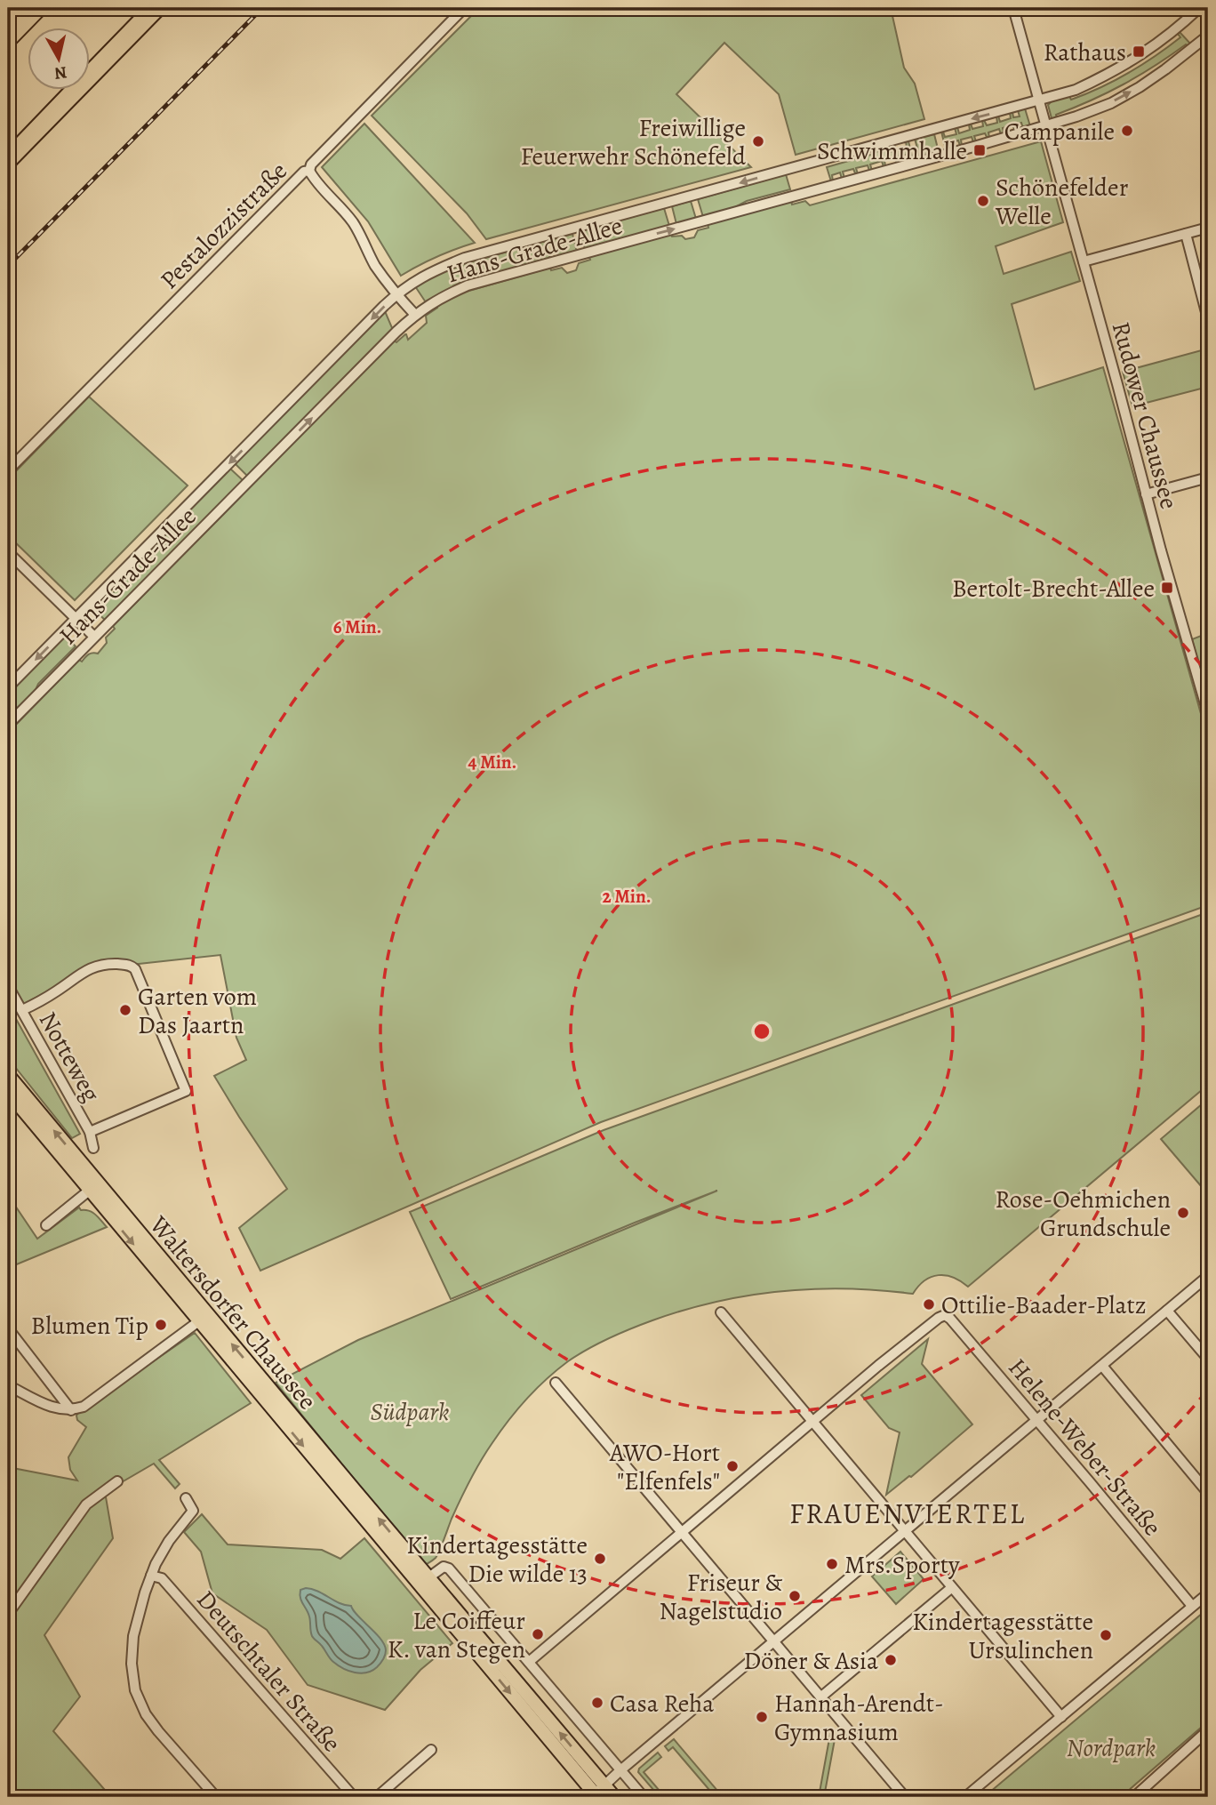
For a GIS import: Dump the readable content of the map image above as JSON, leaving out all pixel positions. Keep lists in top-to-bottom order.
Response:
{
  "streets": {
    "main road": ["Waltersdorfer Chaussee"],
    "street": [
      "Pestalozzistraße",
      "Hans-Grade-Allee",
      "Rudower Chaussee",
      "Notteweg",
      "Helene-Weber-Straße",
      "Deutschtaler Straße"
    ]
  },
  "crossings": [
    ["Hans-Grade-Allee", "Rudower Chaussee"]
  ],
  "districts": ["FRAUENVIERTEL"],
  "parks": ["Südpark", "Nordpark"],
  "places": {
    "transit": ["Rathaus", "Schwimmhalle", "Bertolt-Brecht-Allee"],
    "other": [
      "Campanile",
      "Freiwillige Feuerwehr Schönefeld",
      "Schönefelder Welle",
      "Garten vom Das Jaartn",
      "Rose-Oehmichen Grundschule",
      "Ottilie-Baader-Platz",
      "Blumen Tip",
      "AWO-Hort \"Elfenfels\"",
      "Kindertagesstätte Die wilde 13",
      "Mrs.Sporty",
      "Friseur & Nagelstudio",
      "Le Coiffeur K. van Stegen",
      "Kindertagesstätte Ursulinchen",
      "Döner & Asia",
      "Casa Reha",
      "Hannah-Arendt- Gymnasium"
    ]
  },
  "north": "bottom",
  "rings": ["6 Min.", "4 Min.", "2 Min."]
}
